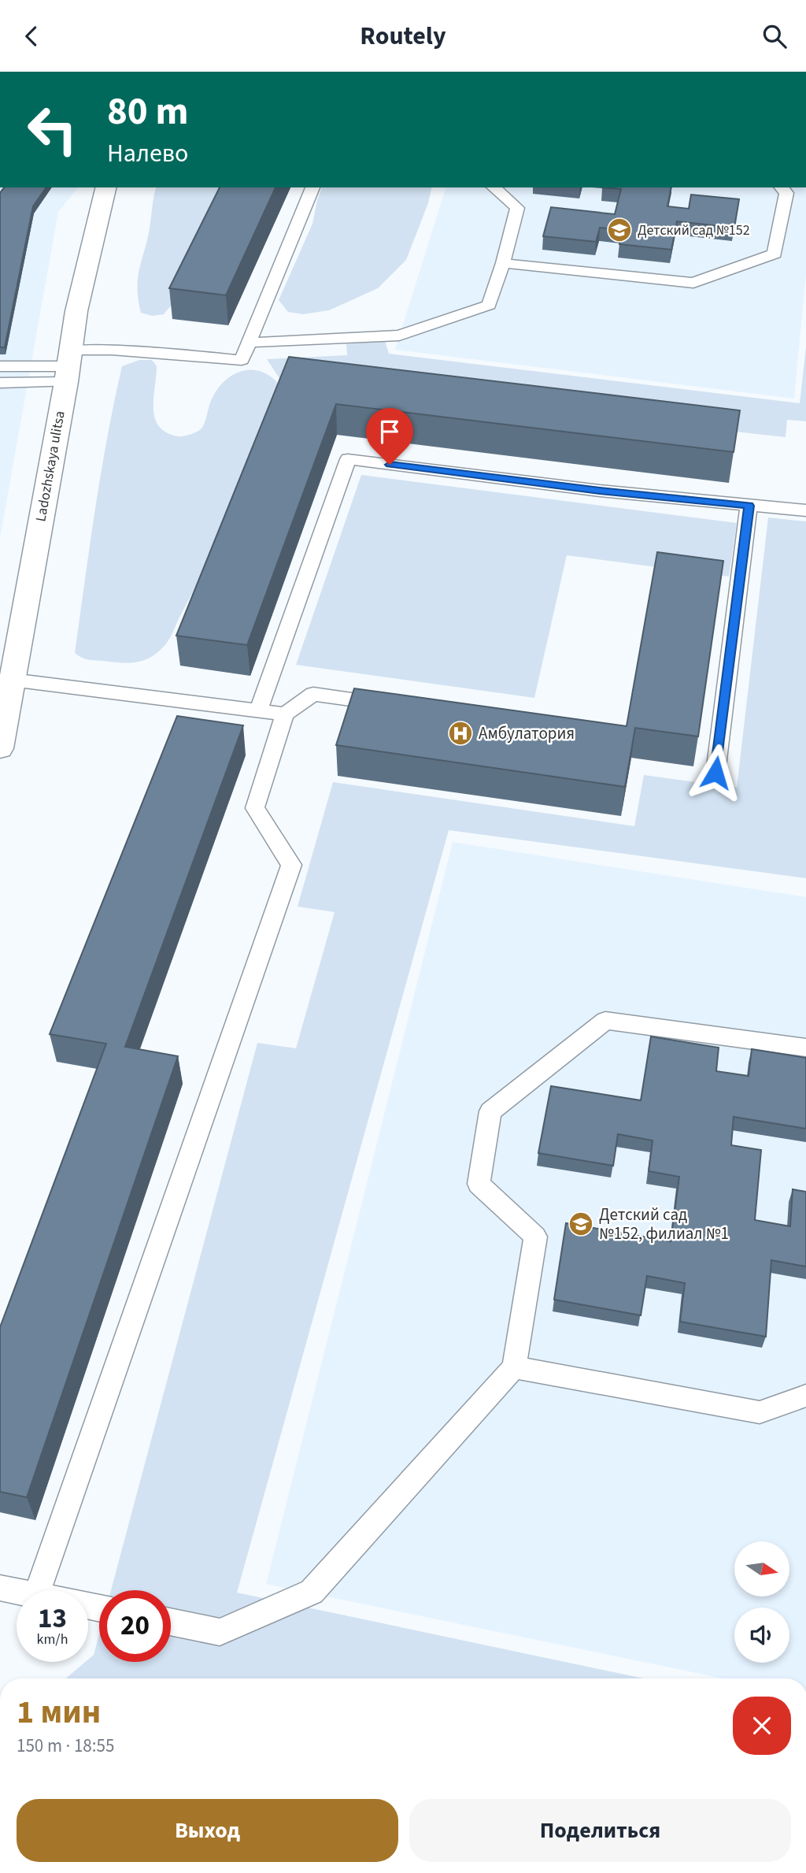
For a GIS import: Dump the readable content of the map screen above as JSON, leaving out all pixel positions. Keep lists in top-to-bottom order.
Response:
{
  "streets": {
    "street": ["Ladozhskaya ulitsa"]
  },
  "places": {
    "school or university": ["Детский сад №152", "Детский сад №152, филиал №1"],
    "hospital": ["Амбулатория"]
  },
  "north": "right",
  "page": {
    "header": "Routely",
    "turn": ["80 m", "Налево"],
    "speed": "13 km/h",
    "limit": "20",
    "heading": ["1 мин", "150 m · 18:55"],
    "buttons": ["Выход", "Поделиться"]
  }
}
